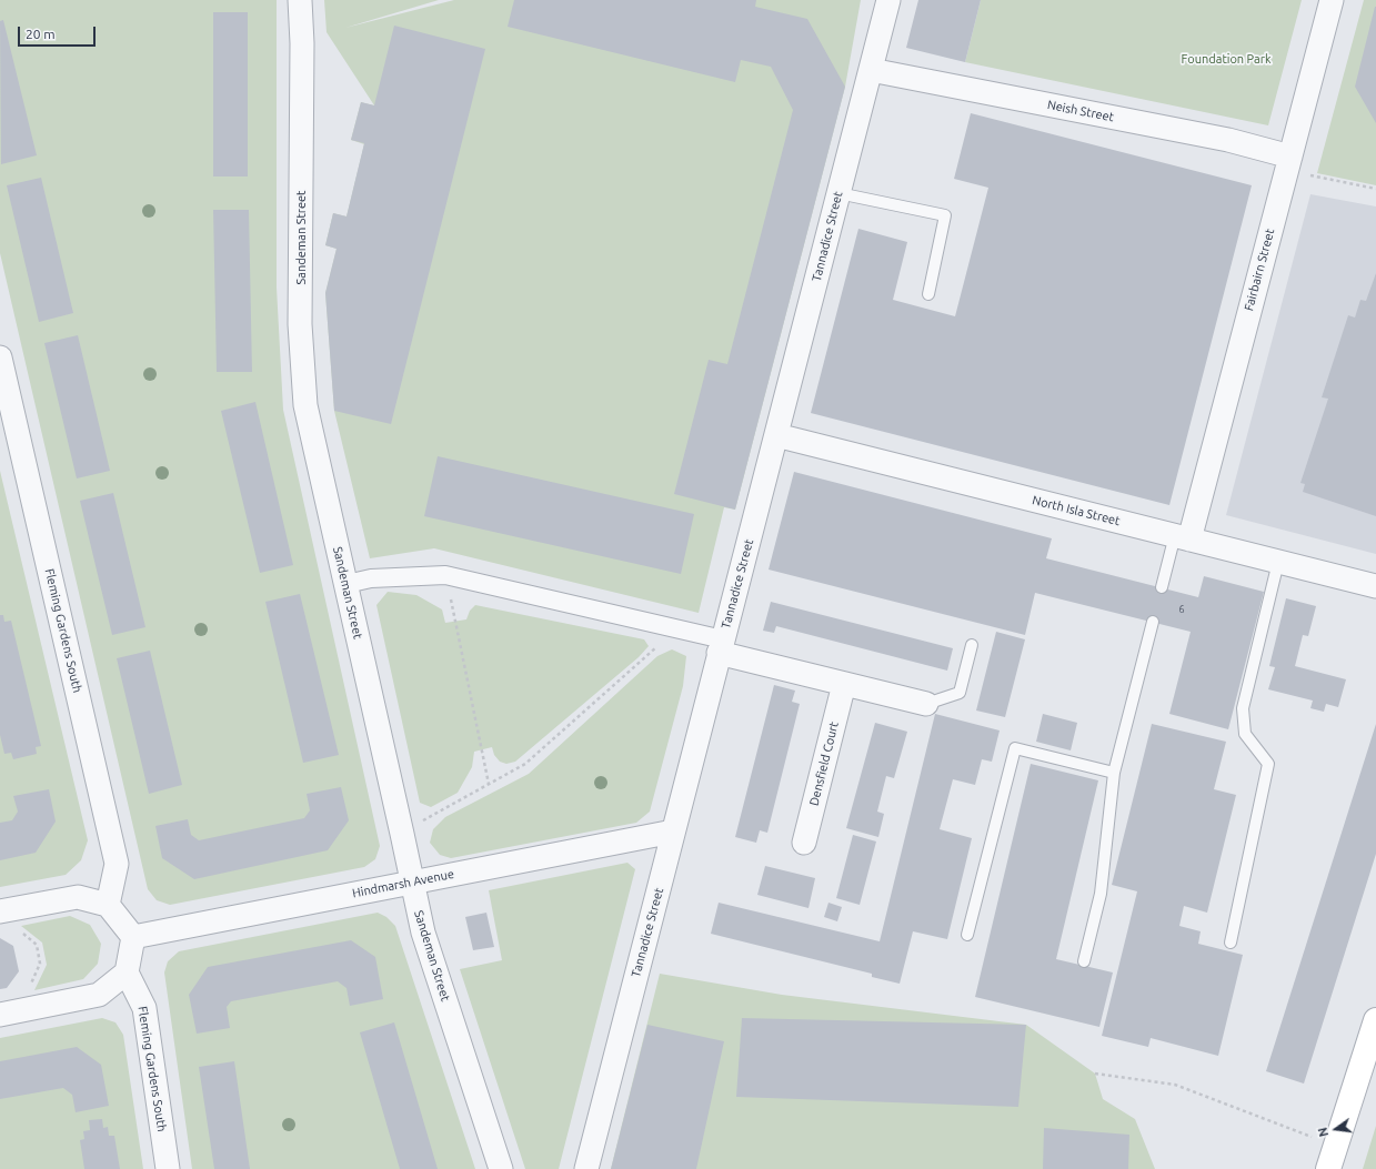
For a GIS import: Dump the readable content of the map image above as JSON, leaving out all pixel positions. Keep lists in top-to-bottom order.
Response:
{
  "streets": {
    "street": [
      "Neish Street",
      "Tannadice Street",
      "Sandeman Street",
      "Fairbairn Street",
      "North Isla Street",
      "Fleming Gardens South",
      "Densfield Court",
      "Hindmarsh Avenue"
    ]
  },
  "crossings": [
    ["Neish Street", "Tannadice Street"],
    ["Neish Street", "Fairbairn Street"],
    ["Tannadice Street", "North Isla Street"],
    ["Tannadice Street", "Hindmarsh Avenue"],
    ["Sandeman Street", "Hindmarsh Avenue"],
    ["Fairbairn Street", "North Isla Street"]
  ],
  "parks": ["Foundation Park"],
  "house_numbers": ["6"],
  "scale_bar": "20 m",
  "north": "left"
}
